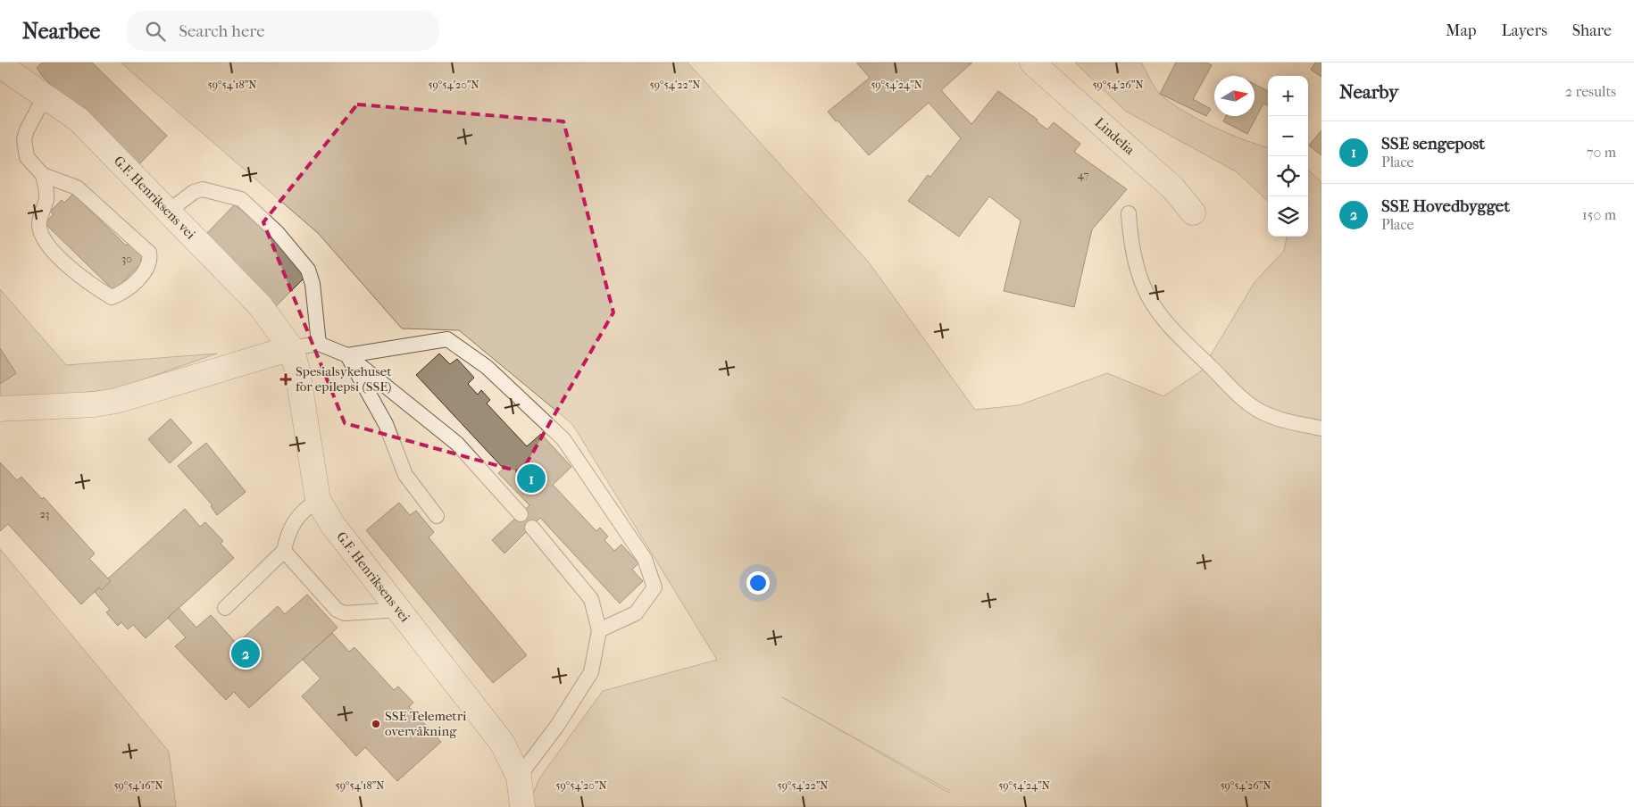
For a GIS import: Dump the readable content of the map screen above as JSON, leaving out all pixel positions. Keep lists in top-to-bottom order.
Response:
{
  "streets": {
    "street": ["Lindelia", "G.F. Henriksens vei"]
  },
  "places": {
    "health": ["Spesialsykehuset for epilepsi (SSE)"],
    "other": ["SSE Telemetri overvåkning"]
  },
  "house_numbers": ["47", "30", "23"],
  "north": "right",
  "page": {
    "header": "Nearbee",
    "search": "Search here",
    "nav": ["Map", "Layers", "Share"],
    "heading": ["Nearby", "2 results"],
    "map_buttons": ["+", "−"],
    "list": [
      {
        "mark": "1",
        "name": "SSE sengepost",
        "note": "Place",
        "value": "70 m"
      },
      {
        "mark": "2",
        "name": "SSE Hovedbygget",
        "note": "Place",
        "value": "150 m"
      }
    ],
    "pins": ["1", "2"]
  },
  "coordinates": [
    "59°54'18\"N",
    "59°54'20\"N",
    "59°54'22\"N",
    "59°54'24\"N",
    "59°54'26\"N",
    "59°54'16\"N"
  ]
}
